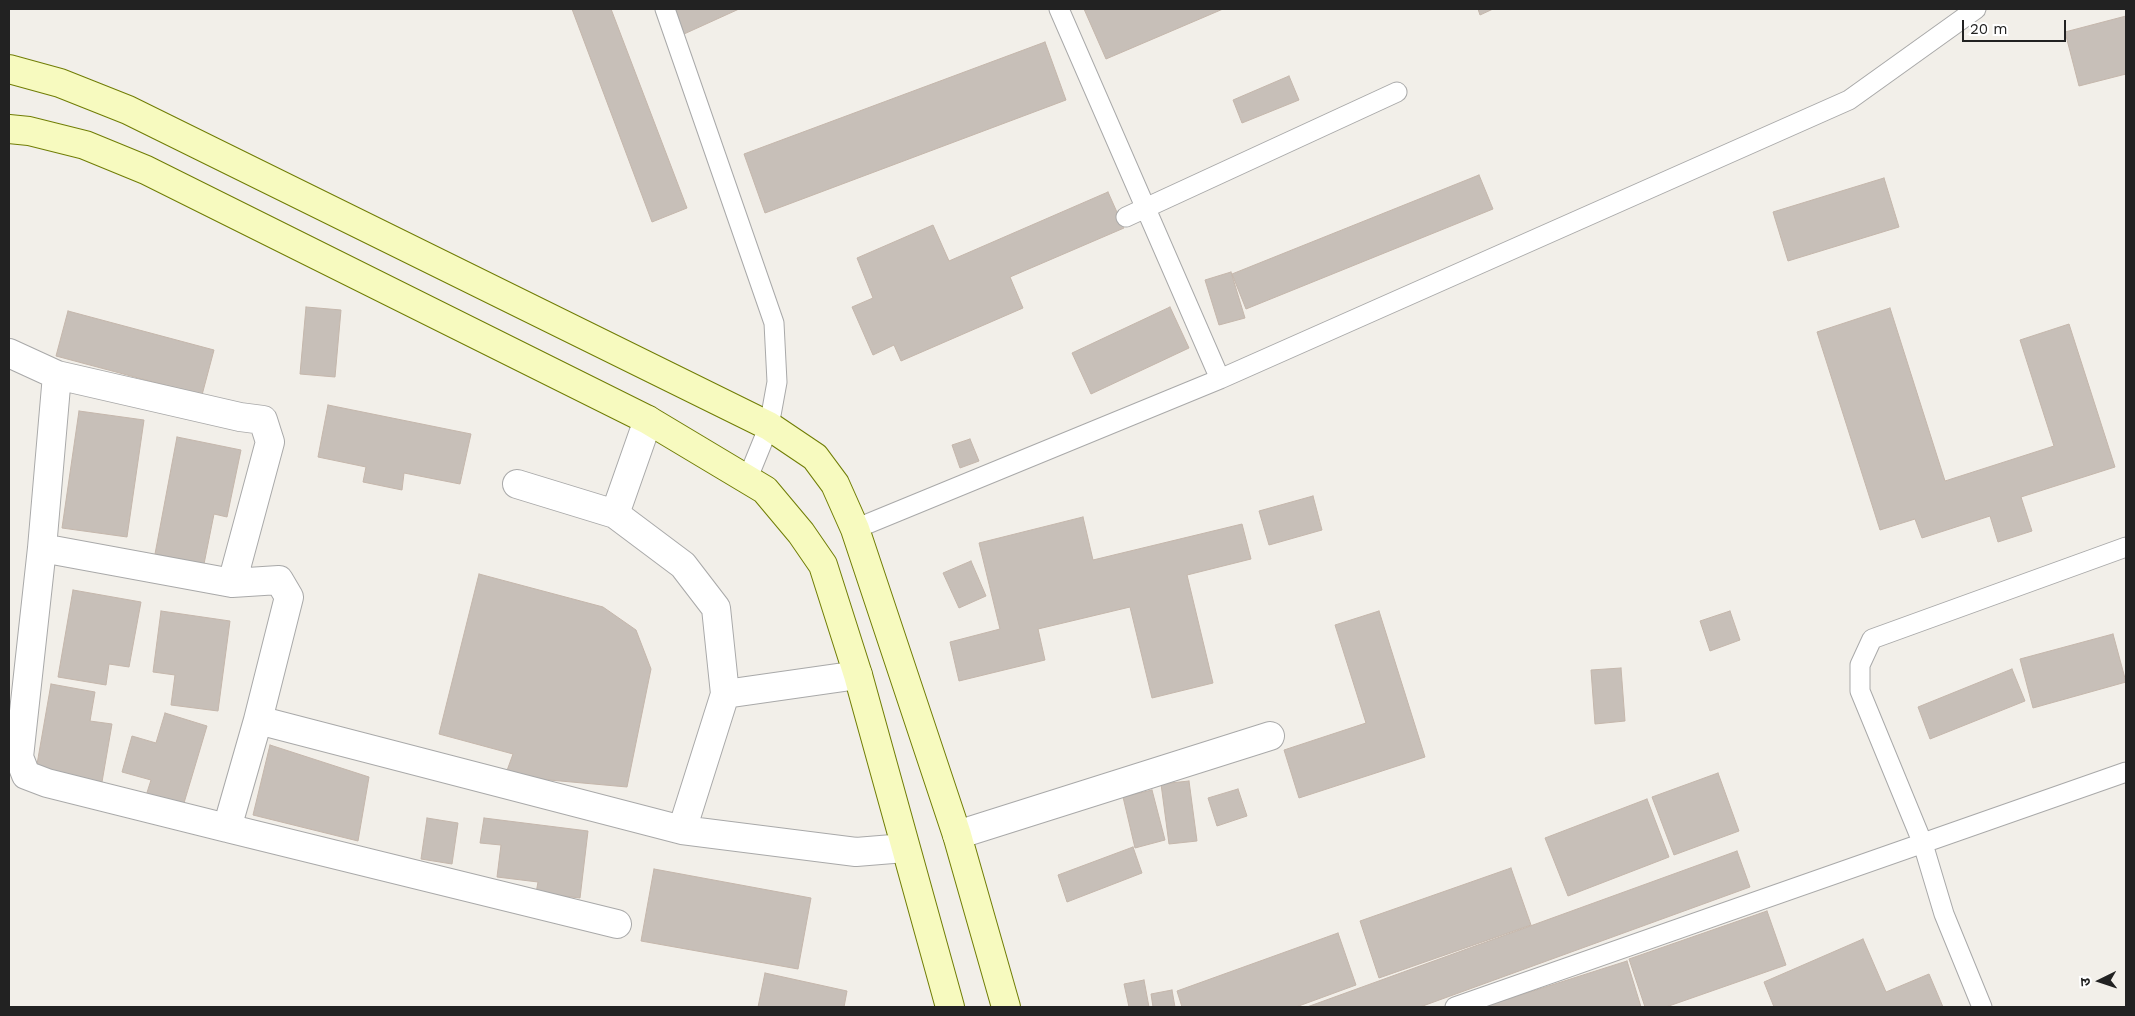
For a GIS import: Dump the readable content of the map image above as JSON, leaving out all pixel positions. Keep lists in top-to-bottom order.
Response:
{
  "scale_bar": "20 m",
  "north": "left"
}
